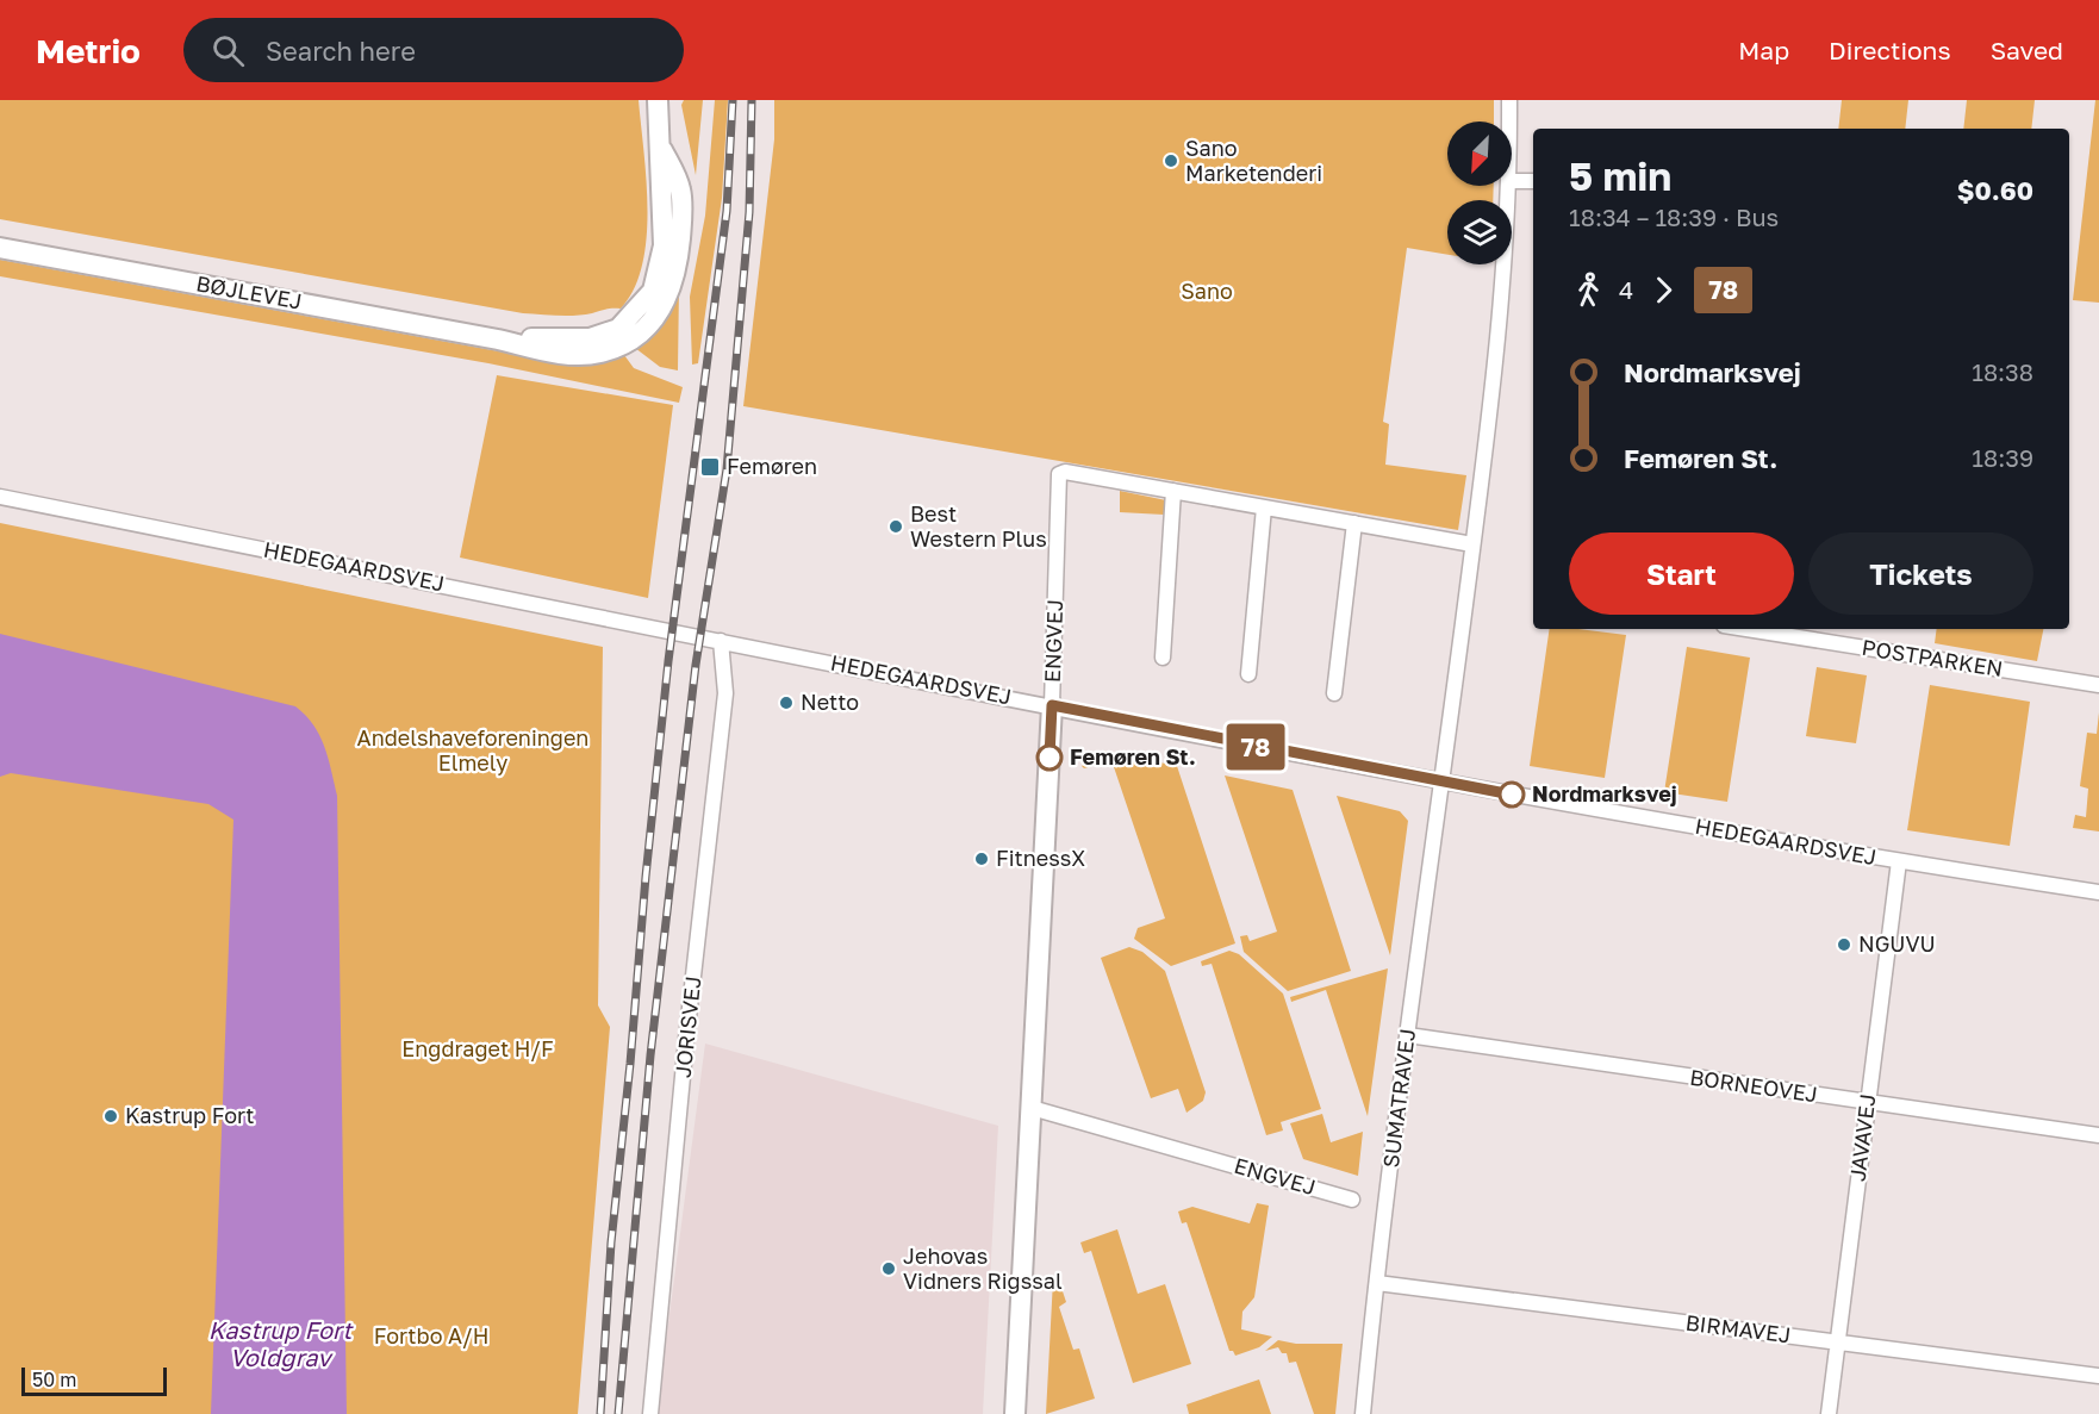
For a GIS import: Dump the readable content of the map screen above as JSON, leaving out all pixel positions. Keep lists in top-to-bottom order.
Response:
{
  "streets": {
    "street": [
      "BØJLEVEJ",
      "HEDEGAARDSVEJ",
      "ENGVEJ",
      "POSTPARKEN",
      "JORISVEJ",
      "BORNEOVEJ",
      "SUMATRAVEJ",
      "JAVAVEJ",
      "BIRMAVEJ"
    ]
  },
  "crossings": [
    ["HEDEGAARDSVEJ", "ENGVEJ"],
    ["HEDEGAARDSVEJ", "JORISVEJ"],
    ["HEDEGAARDSVEJ", "SUMATRAVEJ"],
    ["HEDEGAARDSVEJ", "JAVAVEJ"],
    ["BORNEOVEJ", "SUMATRAVEJ"],
    ["BORNEOVEJ", "JAVAVEJ"],
    ["SUMATRAVEJ", "BIRMAVEJ"],
    ["JAVAVEJ", "BIRMAVEJ"]
  ],
  "water": ["Kastrup Fort Voldgrav"],
  "parks": [
    "Sano",
    "Andelshaveforeningen Elmely",
    "Engdraget H/F",
    "Fortbo A/H"
  ],
  "places": {
    "other": [
      "Sano Marketenderi",
      "Best Western Plus",
      "Netto",
      "Femøren St.",
      "Nordmarksvej",
      "FitnessX",
      "NGUVU",
      "Kastrup Fort",
      "Jehovas Vidners Rigssal"
    ],
    "transit": ["Femøren"]
  },
  "lines": ["bus line 78"],
  "scale_bar": "50 m",
  "north": "bottom left",
  "page": {
    "header": "Metrio",
    "search": "Search here",
    "nav": ["Map", "Directions", "Saved"],
    "on_map": "78",
    "heading": ["5 min", "18:34 – 18:39 · Bus", "$0.60"],
    "legs": ["4", "78"],
    "list": [
      {
        "name": "Nordmarksvej",
        "value": "18:38"
      },
      {
        "name": "Femøren St.",
        "value": "18:39"
      }
    ],
    "buttons": ["Start", "Tickets"],
    "scale": "50 m"
  }
}
